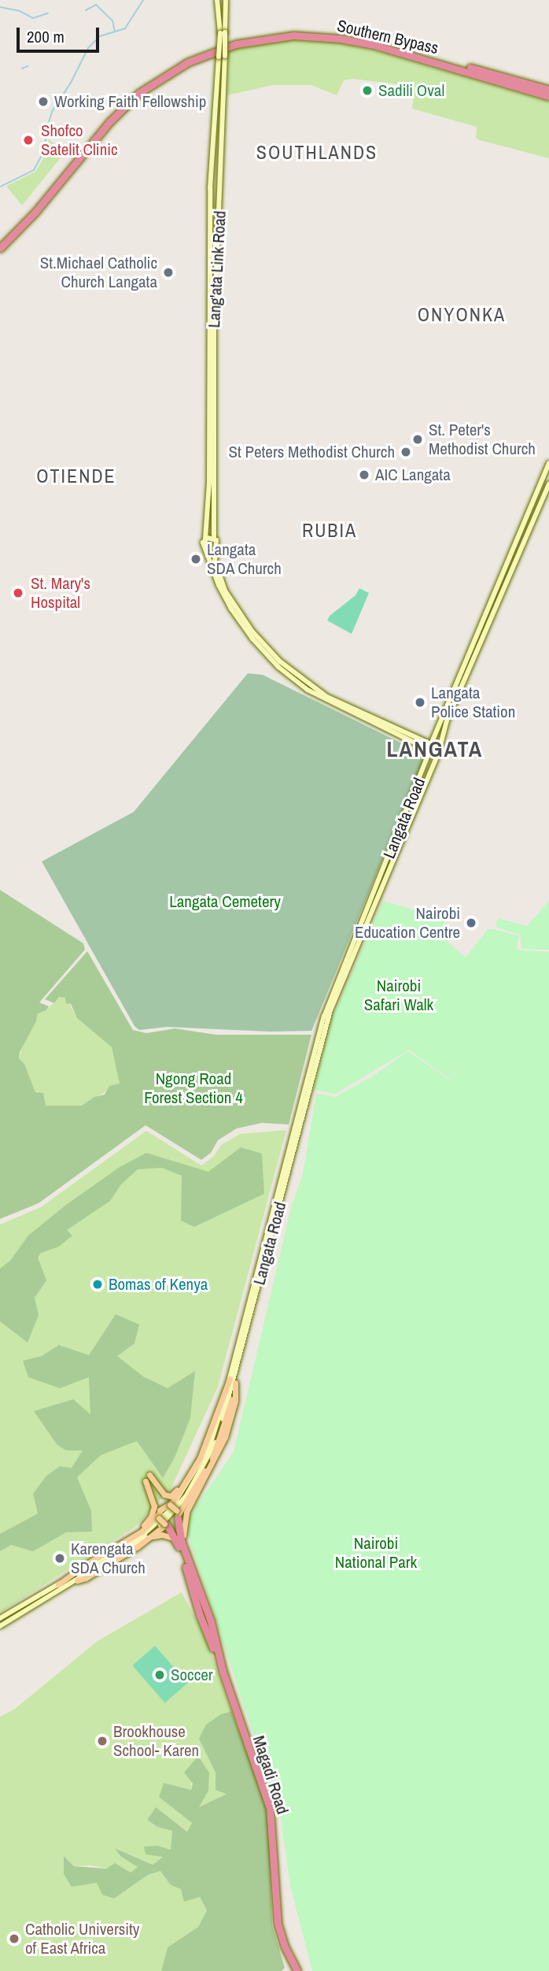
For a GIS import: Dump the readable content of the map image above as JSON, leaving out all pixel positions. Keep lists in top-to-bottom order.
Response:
{
  "streets": {
    "highway": ["Southern Bypass", "Magadi Road"],
    "main road": ["Lang'ata Link Road", "Langata Road"]
  },
  "districts": [
    "SOUTHLANDS",
    "ONYONKA",
    "OTIENDE",
    "RUBIA",
    "LANGATA"
  ],
  "parks": [
    "Langata Cemetery",
    "Nairobi Safari Walk",
    "Ngong Road Forest Section 4",
    "Nairobi National Park"
  ],
  "places": [
    "Sadili Oval",
    "Working Faith Fellowship",
    "Shofco Satelit Clinic",
    "St.Michael Catholic Church Langata",
    "St. Peter's Methodist Church",
    "St Peters Methodist Church",
    "AIC Langata",
    "Langata SDA Church",
    "St. Mary's Hospital",
    "Langata Police Station",
    "Nairobi Education Centre",
    "Bomas of Kenya",
    "Karengata SDA Church",
    "Soccer",
    "Brookhouse School- Karen",
    "Catholic University of East Africa"
  ],
  "scale_bar": "200 m"
}
